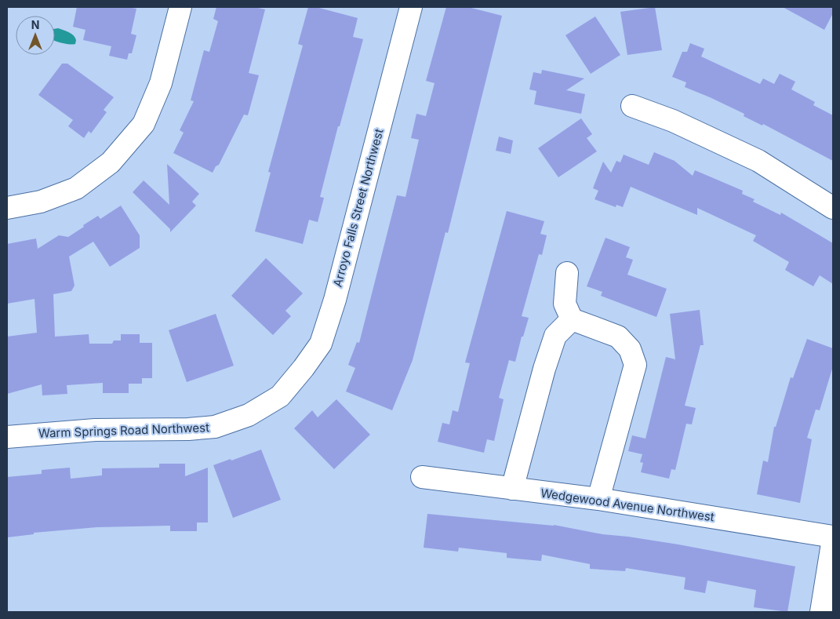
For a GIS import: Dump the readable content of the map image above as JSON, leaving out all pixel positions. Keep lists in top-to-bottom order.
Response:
{
  "streets": {
    "street": ["Arroyo Falls Street Northwest", "Warm Springs Road Northwest", "Wedgewood Avenue Northwest"]
  },
  "crossings": [
    ["Arroyo Falls Street Northwest", "Warm Springs Road Northwest"]
  ],
  "north": "top"
}
